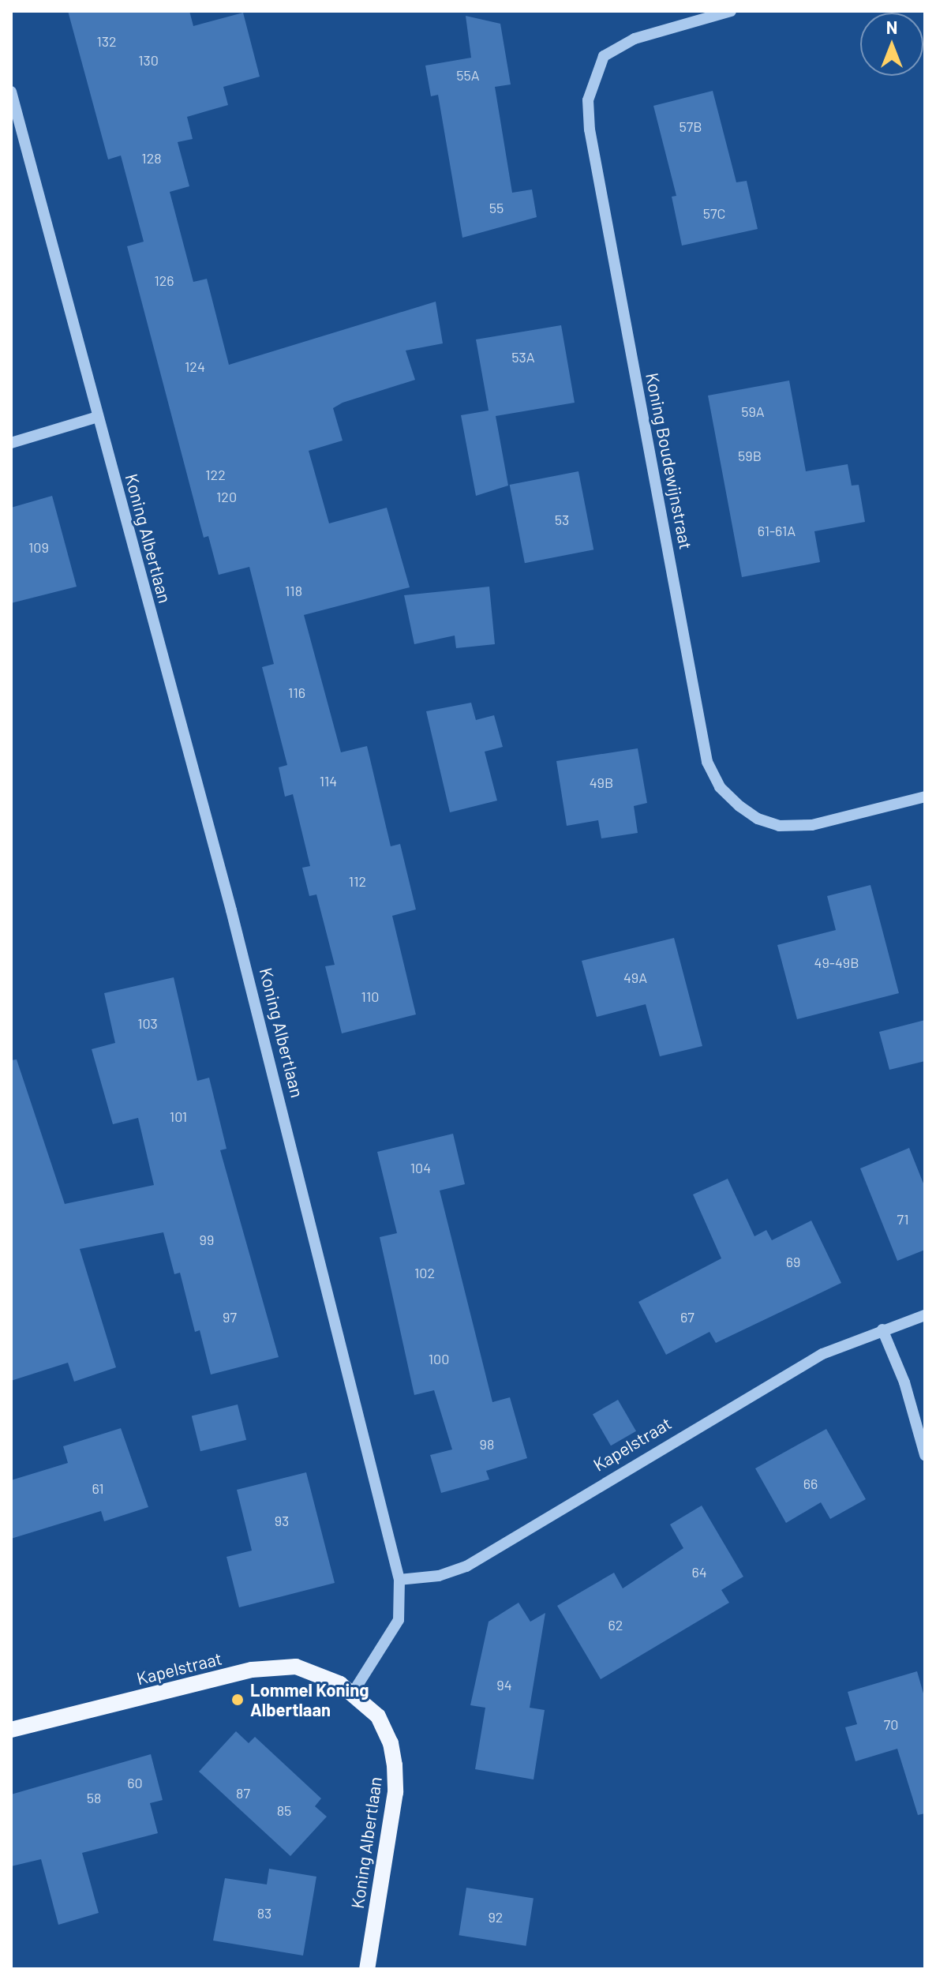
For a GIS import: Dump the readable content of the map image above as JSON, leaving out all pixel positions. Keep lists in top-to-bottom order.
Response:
{
  "streets": {
    "main road": ["Koning Albertlaan", "Kapelstraat"],
    "street": ["Koning Boudewijnstraat"]
  },
  "crossings": [
    ["Koning Albertlaan", "Kapelstraat"]
  ],
  "places": ["Lommel Koning Albertlaan"],
  "house_numbers": [
    "132",
    "130",
    "55A",
    "57B",
    "128",
    "55",
    "57C",
    "126",
    "53A",
    "124",
    "59A",
    "59B",
    "122",
    "120",
    "53",
    "61-61A",
    "109",
    "118",
    "116",
    "114",
    "49B",
    "112",
    "49-49B",
    "49A",
    "110",
    "103",
    "101",
    "104",
    "71",
    "99",
    "69",
    "102",
    "97",
    "67",
    "100",
    "98",
    "66",
    "61",
    "93",
    "64",
    "62",
    "94",
    "70",
    "60",
    "87",
    "58",
    "85",
    "83",
    "92"
  ],
  "north": "top"
}
